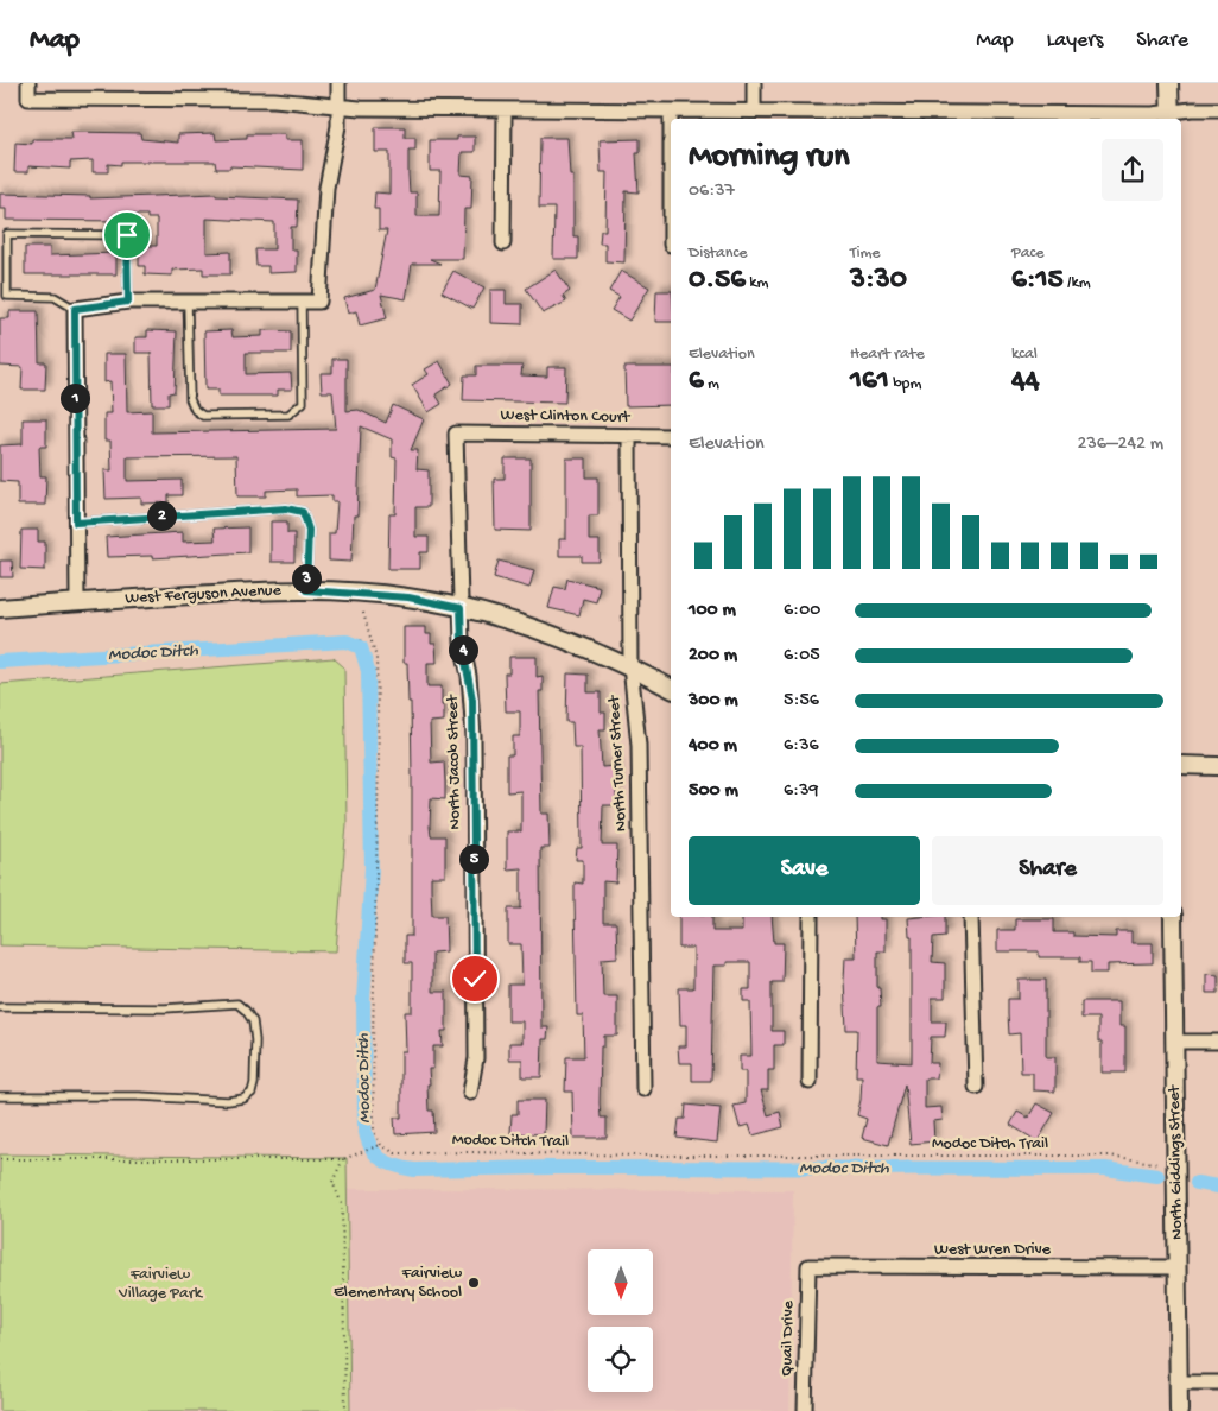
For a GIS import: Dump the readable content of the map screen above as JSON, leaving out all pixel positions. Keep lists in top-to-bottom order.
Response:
{
  "streets": {
    "street": [
      "West Clinton Court",
      "West Ferguson Avenue",
      "North Jacob Street",
      "North Turner Street",
      "North Giddings Street",
      "West Wren Drive",
      "Quail Drive"
    ],
    "path": ["Modoc Ditch Trail"]
  },
  "crossings": [
    ["West Clinton Court", "North Jacob Street"],
    ["West Clinton Court", "North Turner Street"],
    ["West Ferguson Avenue", "North Jacob Street"],
    ["West Ferguson Avenue", "North Turner Street"],
    ["Modoc Ditch Trail", "North Giddings Street"],
    ["North Giddings Street", "West Wren Drive"],
    ["West Wren Drive", "Quail Drive"]
  ],
  "water": ["Modoc Ditch"],
  "parks": ["Fairview Village Park"],
  "places": ["Fairview Elementary School"],
  "north": "bottom",
  "page": {
    "header": "Map",
    "nav": ["Map", "Layers", "Share"],
    "heading": ["Morning run", "06:37"],
    "stats": [
      ["Distance", "0.56 km"],
      ["Time", "3:30"],
      ["Pace", "6:15 /km"],
      ["Elevation", "6 m"],
      ["Heart rate", "161 bpm"],
      ["kcal", "44"]
    ],
    "pins": [
      "1",
      "2",
      "3",
      "4",
      "5"
    ],
    "chart": ["Elevation", "236–242 m"],
    "list": [
      {
        "name": "100 m",
        "note": "6:00"
      },
      {
        "name": "200 m",
        "note": "6:05"
      },
      {
        "name": "300 m",
        "note": "5:56"
      },
      {
        "name": "400 m",
        "note": "6:36"
      },
      {
        "name": "500 m",
        "note": "6:39"
      }
    ],
    "buttons": ["Save", "Share"]
  }
}
